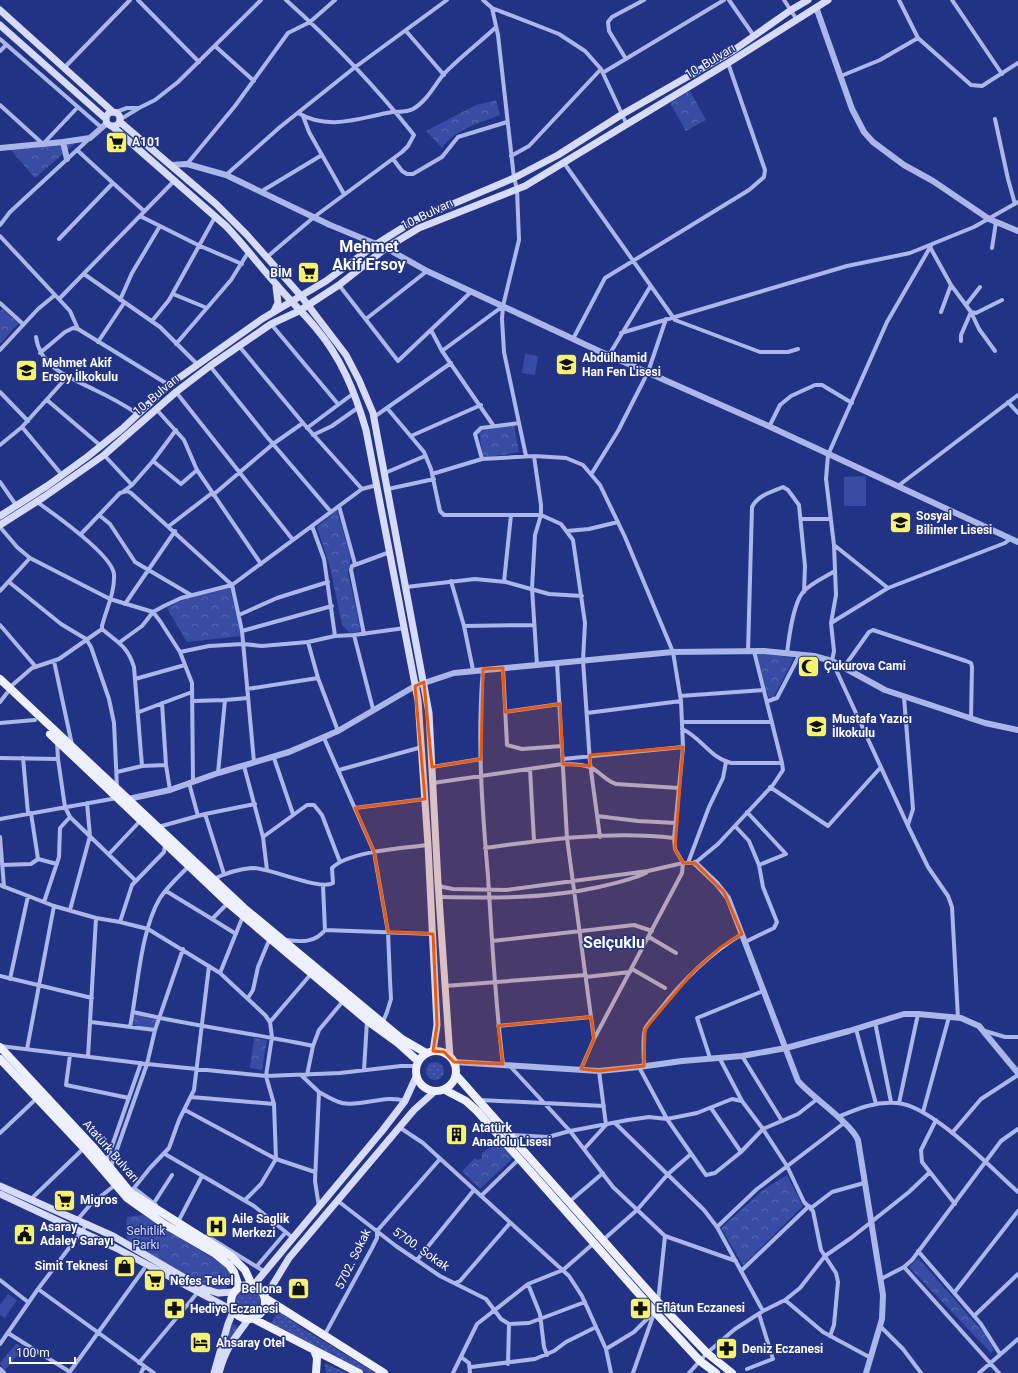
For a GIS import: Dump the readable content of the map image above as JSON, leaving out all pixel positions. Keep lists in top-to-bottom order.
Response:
{
  "streets": {
    "main road": ["10. Bulvarı", "Atatürk Bulvarı"],
    "street": ["5700. Sokak", "5702. Sokak"]
  },
  "crossings": [
    ["5700. Sokak", "5702. Sokak"]
  ],
  "districts": ["Mehmet Akif Ersoy", "Selçuklu"],
  "parks": ["Sehitlik Parkı"],
  "places": {
    "supermarket": [
      "A101",
      "BİM",
      "Migros",
      "Nefes Tekel"
    ],
    "school or university": [
      "Abdülhamid Han Fen Lisesi",
      "Mehmet Akif Ersoy İlkokulu",
      "Sosyal Bilimler Lisesi",
      "Mustafa Yazıcı İlkokulu"
    ],
    "mosque": ["Çukurova Cami"],
    "building": ["Atatürk Anadolu Lisesi"],
    "hospital": ["Aile Saglik Merkezi"],
    "public building": ["Asaray Adaley Sarayı"],
    "shop": ["Simit Teknesi", "Bellona"],
    "pharmacy": ["Eflâtun Eczanesi", "Hediye Eczanesi", "Deniz Eczanesi"],
    "hotel": ["Ahsaray Otel"]
  },
  "scale_bar": "100 m"
}
